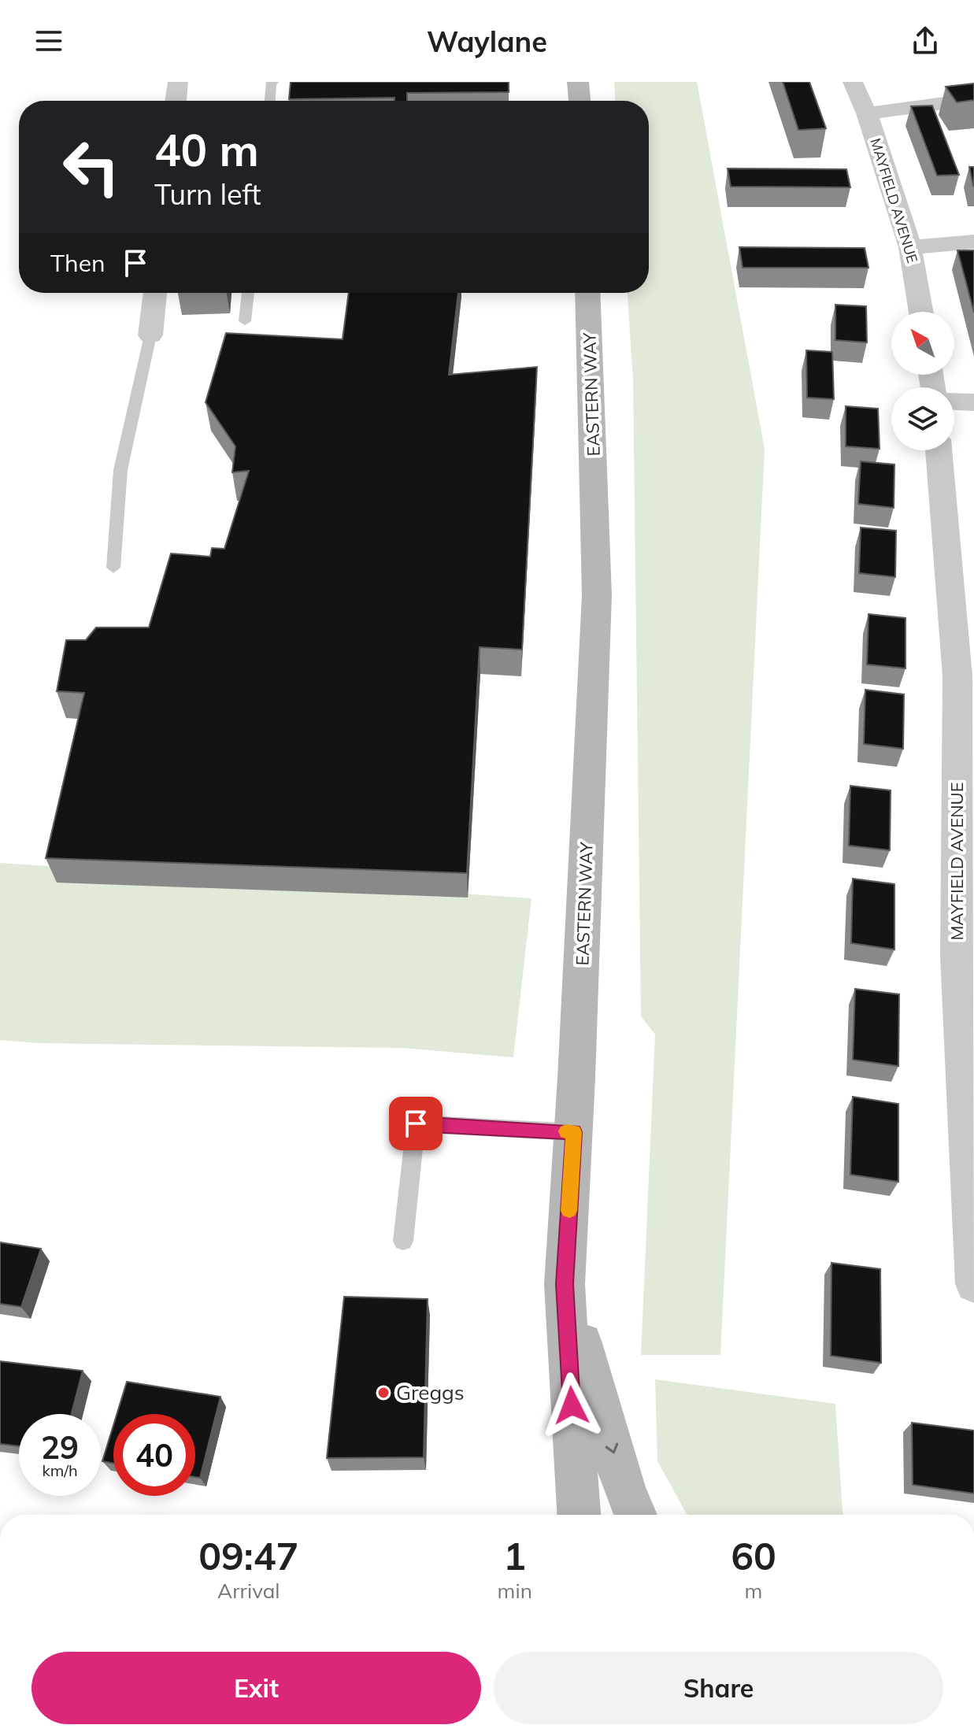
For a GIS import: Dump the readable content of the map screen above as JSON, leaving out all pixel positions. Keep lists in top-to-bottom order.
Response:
{
  "streets": {
    "street": ["MAYFIELD AVENUE", "EASTERN WAY"]
  },
  "places": ["Greggs"],
  "north": "top left",
  "page": {
    "header": "Waylane",
    "turn": ["40 m", "Turn left"],
    "then": "Then",
    "speed": "29 km/h",
    "limit": "40",
    "eta": [
      "09:47",
      "Arrival",
      "1",
      "min",
      "60",
      "m"
    ],
    "buttons": ["Exit", "Share"]
  }
}
